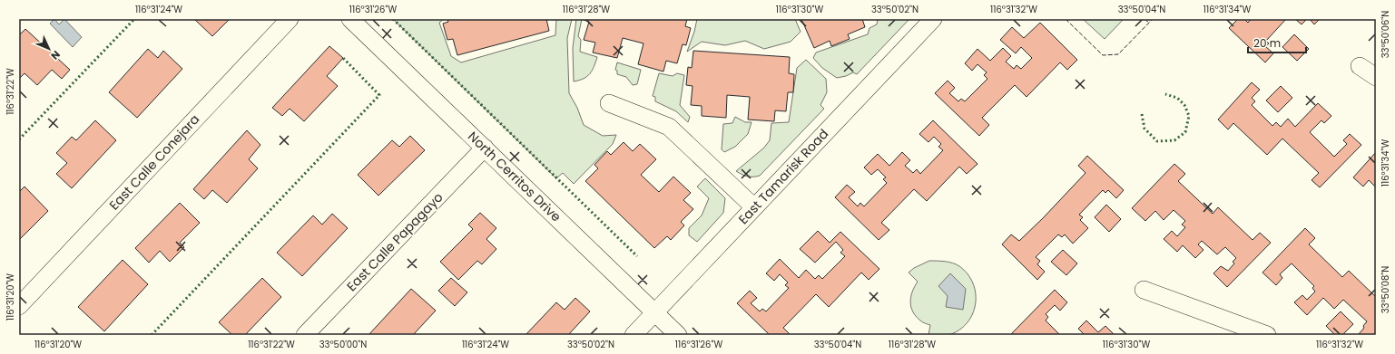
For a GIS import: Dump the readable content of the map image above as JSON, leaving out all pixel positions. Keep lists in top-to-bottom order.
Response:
{
  "streets": {
    "street": [
      "East Calle Conejara",
      "North Cerritos Drive",
      "East Tamarisk Road",
      "East Calle Papagayo"
    ]
  },
  "crossings": [
    ["North Cerritos Drive", "East Tamarisk Road"],
    ["North Cerritos Drive", "East Calle Papagayo"]
  ],
  "scale_bar": "20 m",
  "north": "bottom right",
  "coordinates": [
    "116°31'24\"W",
    "116°31'26\"W",
    "116°31'28\"W",
    "116°31'30\"W",
    "33°50'02\"N",
    "116°31'32\"W",
    "33°50'04\"N",
    "116°31'34\"W",
    "33°50'06\"N",
    "116°31'22\"W",
    "33°50'08\"N",
    "116°31'20\"W",
    "33°50'00\"N"
  ]
}
